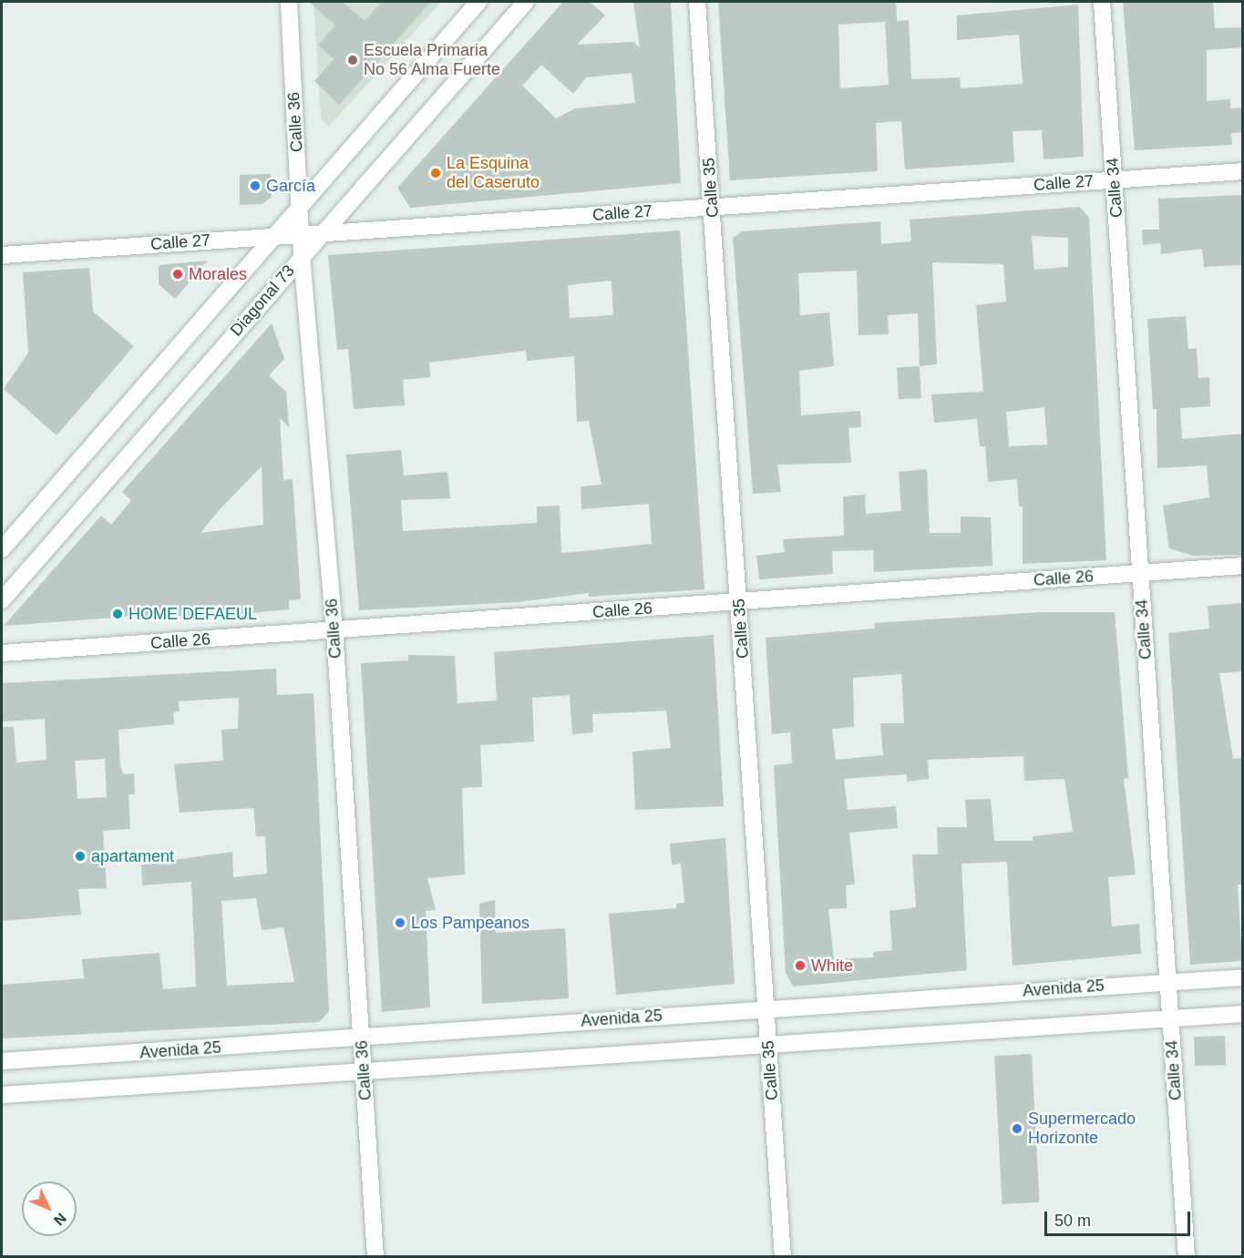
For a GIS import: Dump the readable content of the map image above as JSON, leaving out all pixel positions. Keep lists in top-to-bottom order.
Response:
{
  "streets": {
    "street": [
      "Calle 36",
      "Calle 27",
      "Calle 35",
      "Calle 34",
      "Diagonal 73",
      "Calle 26",
      "Avenida 25"
    ]
  },
  "crossings": [
    ["Calle 36", "Calle 27"],
    ["Calle 36", "Diagonal 73"],
    ["Calle 36", "Calle 26"],
    ["Calle 36", "Avenida 25"],
    ["Calle 27", "Calle 35"],
    ["Calle 27", "Calle 34"],
    ["Calle 27", "Diagonal 73"],
    ["Calle 35", "Calle 26"],
    ["Calle 35", "Avenida 25"],
    ["Calle 34", "Calle 26"],
    ["Calle 34", "Avenida 25"]
  ],
  "places": [
    "Escuela Primaria No 56 Alma Fuerte",
    "La Esquina del Caseruto",
    "García",
    "Morales",
    "HOME DEFAEUL",
    "apartament",
    "Los Pampeanos",
    "White",
    "Supermercado Horizonte"
  ],
  "scale_bar": "50 m",
  "north": "bottom right"
}
